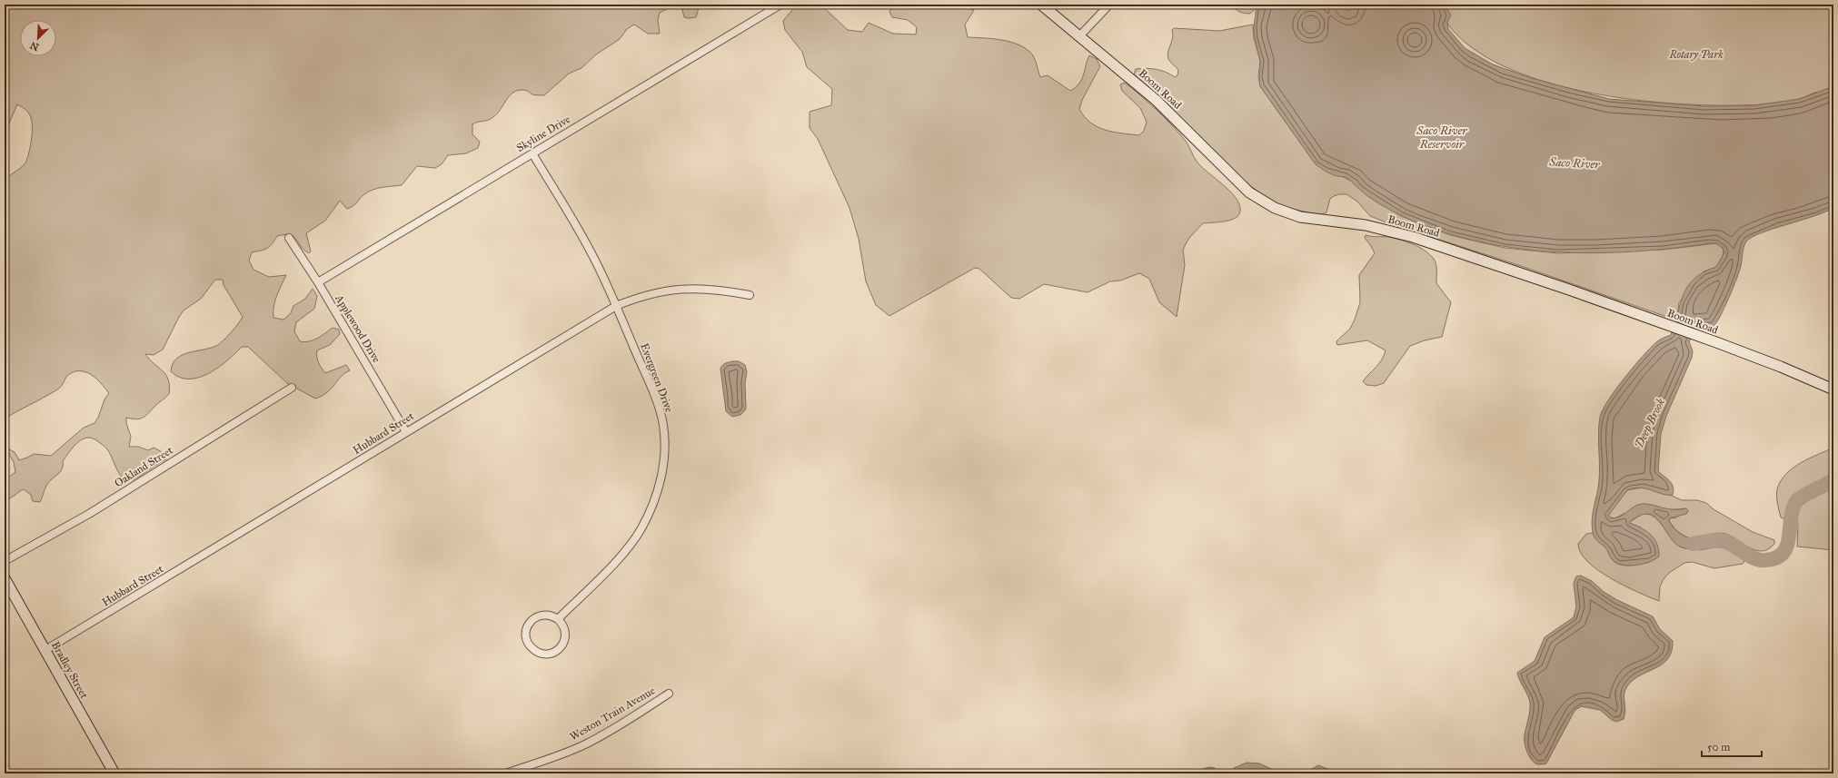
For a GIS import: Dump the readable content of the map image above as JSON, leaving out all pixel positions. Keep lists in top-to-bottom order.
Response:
{
  "streets": {
    "street": [
      "Boom Road",
      "Skyline Drive",
      "Applewood Drive",
      "Evergreen Drive",
      "Hubbard Street",
      "Oakland Street",
      "Bradley Street",
      "Weston Train Avenue"
    ]
  },
  "crossings": [
    ["Skyline Drive", "Applewood Drive"],
    ["Skyline Drive", "Evergreen Drive"],
    ["Applewood Drive", "Hubbard Street"],
    ["Evergreen Drive", "Hubbard Street"],
    ["Hubbard Street", "Bradley Street"]
  ],
  "water": ["Saco River Reservoir", "Saco River", "Deep Brook"],
  "parks": ["Rotary Park"],
  "scale_bar": "50 m",
  "north": "bottom left"
}
